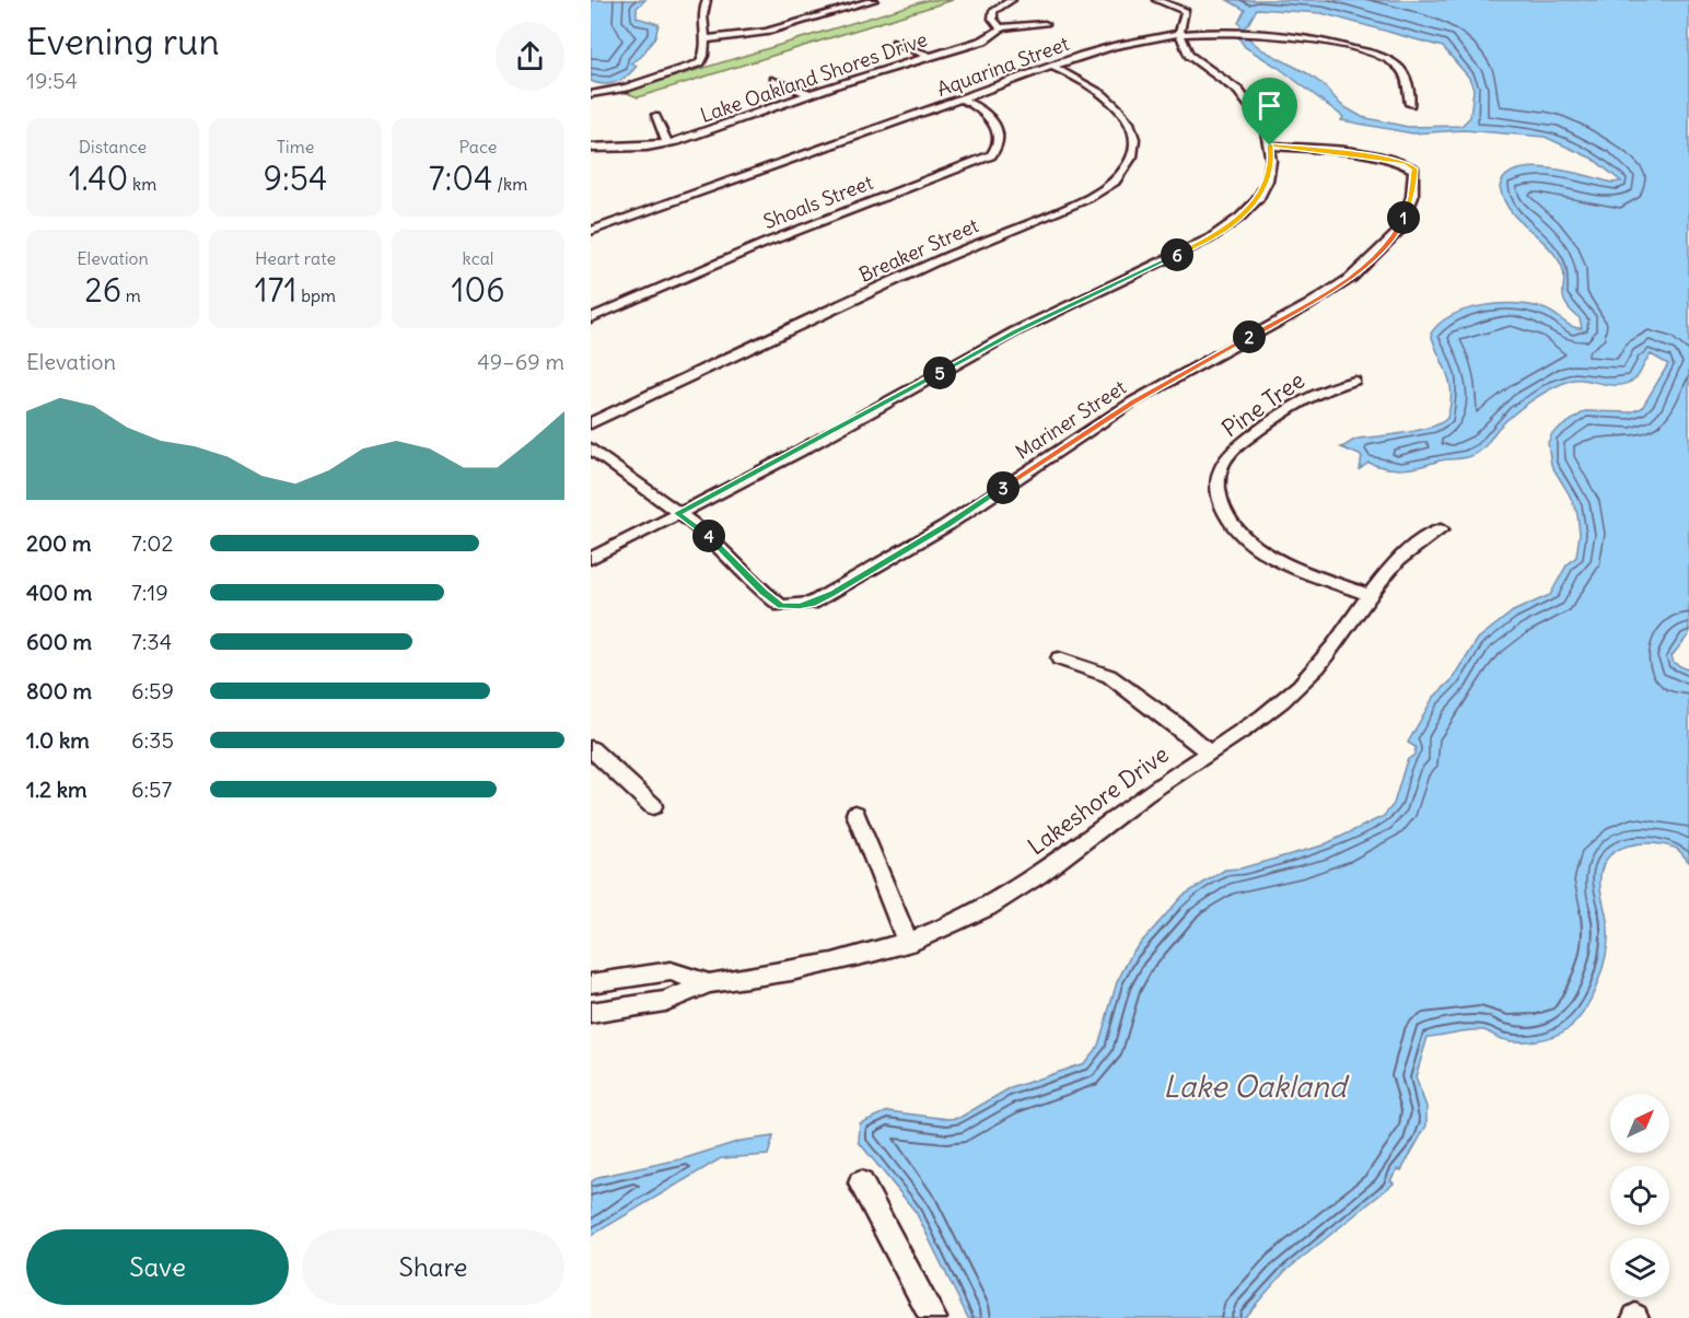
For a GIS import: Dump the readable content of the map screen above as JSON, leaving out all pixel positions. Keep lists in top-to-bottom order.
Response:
{
  "streets": {
    "street": [
      "Aquarina Street",
      "Lake Oakland Shores Drive",
      "Shoals Street",
      "Breaker Street",
      "Pine Tree",
      "Mariner Street",
      "Lakeshore Drive"
    ]
  },
  "crossings": [
    ["Aquarina Street", "Shoals Street"],
    ["Aquarina Street", "Breaker Street"],
    ["Pine Tree", "Lakeshore Drive"]
  ],
  "water": ["Lake Oakland"],
  "north": "top right",
  "page": {
    "heading": ["Evening run", "19:54"],
    "stats": [
      ["Distance", "1.40 km"],
      ["Time", "9:54"],
      ["Pace", "7:04 /km"],
      ["Elevation", "26 m"],
      ["Heart rate", "171 bpm"],
      ["kcal", "106"]
    ],
    "pins": [
      "1",
      "6",
      "2",
      "5",
      "3",
      "4"
    ],
    "chart": ["Elevation", "49–69 m"],
    "list": [
      {
        "name": "200 m",
        "note": "7:02"
      },
      {
        "name": "400 m",
        "note": "7:19"
      },
      {
        "name": "600 m",
        "note": "7:34"
      },
      {
        "name": "800 m",
        "note": "6:59"
      },
      {
        "name": "1.0 km",
        "note": "6:35"
      },
      {
        "name": "1.2 km",
        "note": "6:57"
      }
    ],
    "buttons": ["Save", "Share"]
  }
}
